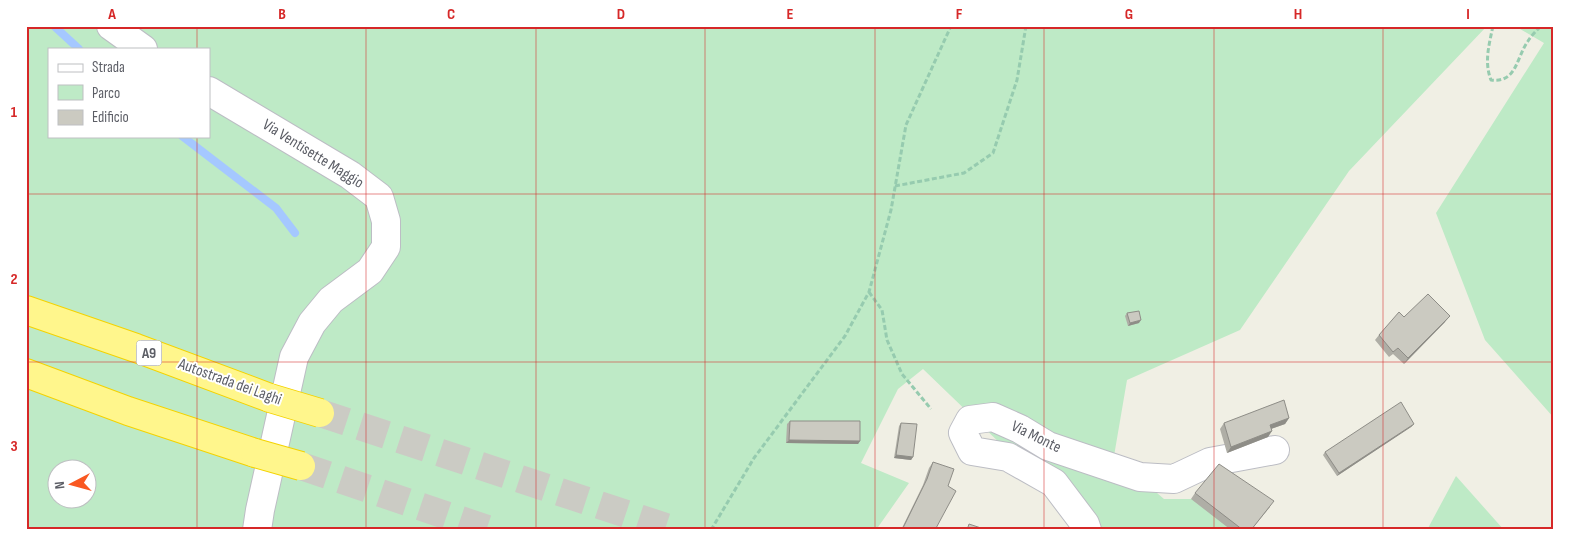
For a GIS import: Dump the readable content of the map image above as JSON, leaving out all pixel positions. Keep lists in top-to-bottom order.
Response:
{
  "streets": {
    "highway": ["A9", "Autostrada dei Laghi"],
    "street": ["Via Ventisette Maggio", "Via Monte"]
  },
  "legend": ["Strada", "Parco", "Edificio"],
  "north": "left",
  "grid": {
    "columns": [
      "A",
      "B",
      "C",
      "D",
      "E",
      "F",
      "G",
      "H",
      "I"
    ],
    "rows": ["1", "2", "3"]
  }
}
